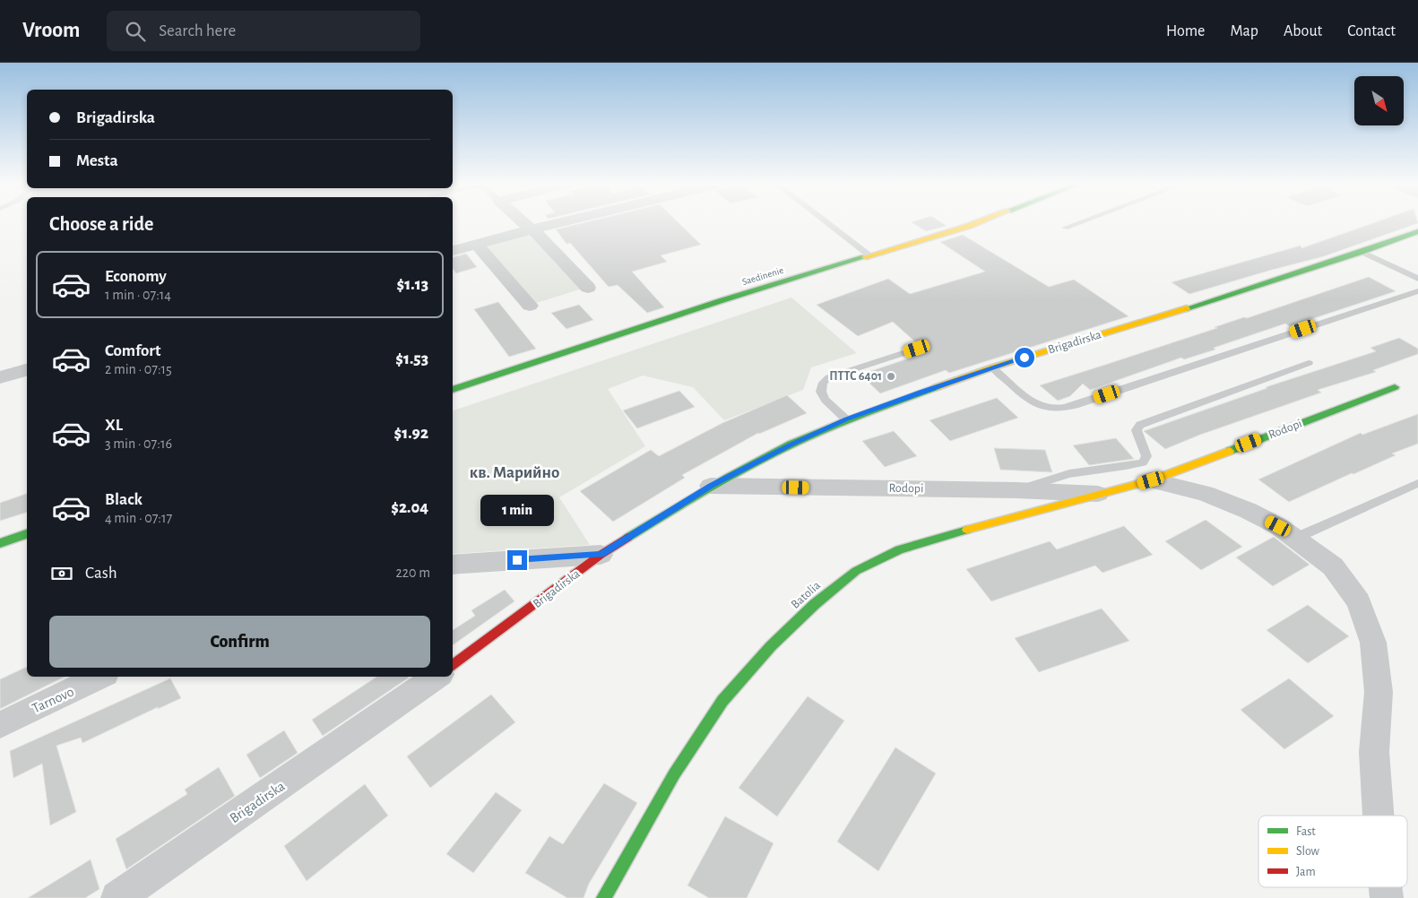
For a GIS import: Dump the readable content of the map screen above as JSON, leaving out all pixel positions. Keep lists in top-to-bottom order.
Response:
{
  "streets": {
    "street": [
      "Saedinenie",
      "Brigadirska",
      "Rodopi",
      "Batolia",
      "Tarnovo"
    ]
  },
  "crossings": [
    ["Brigadirska", "Rodopi"],
    ["Rodopi", "Batolia"]
  ],
  "districts": ["кв. Марийно"],
  "places": ["ПТТС 6401"],
  "legend": ["Fast", "Slow", "Jam"],
  "north": "bottom right",
  "page": {
    "header": "Vroom",
    "search": "Search here",
    "nav": [
      "Home",
      "Map",
      "About",
      "Contact"
    ],
    "banner": ["Brigadirska", "Mesta"],
    "heading": "Choose a ride",
    "list": [
      {
        "name": "Economy",
        "note": "1 min · 07:14",
        "value": "$1.13"
      },
      {
        "name": "Comfort",
        "note": "2 min · 07:15",
        "value": "$1.53"
      },
      {
        "name": "XL",
        "note": "3 min · 07:16",
        "value": "$1.92"
      },
      {
        "name": "Black",
        "note": "4 min · 07:17",
        "value": "$2.04"
      }
    ],
    "bubble": "1 min",
    "pay": ["Cash", "220 m"],
    "buttons": "Confirm"
  }
}
